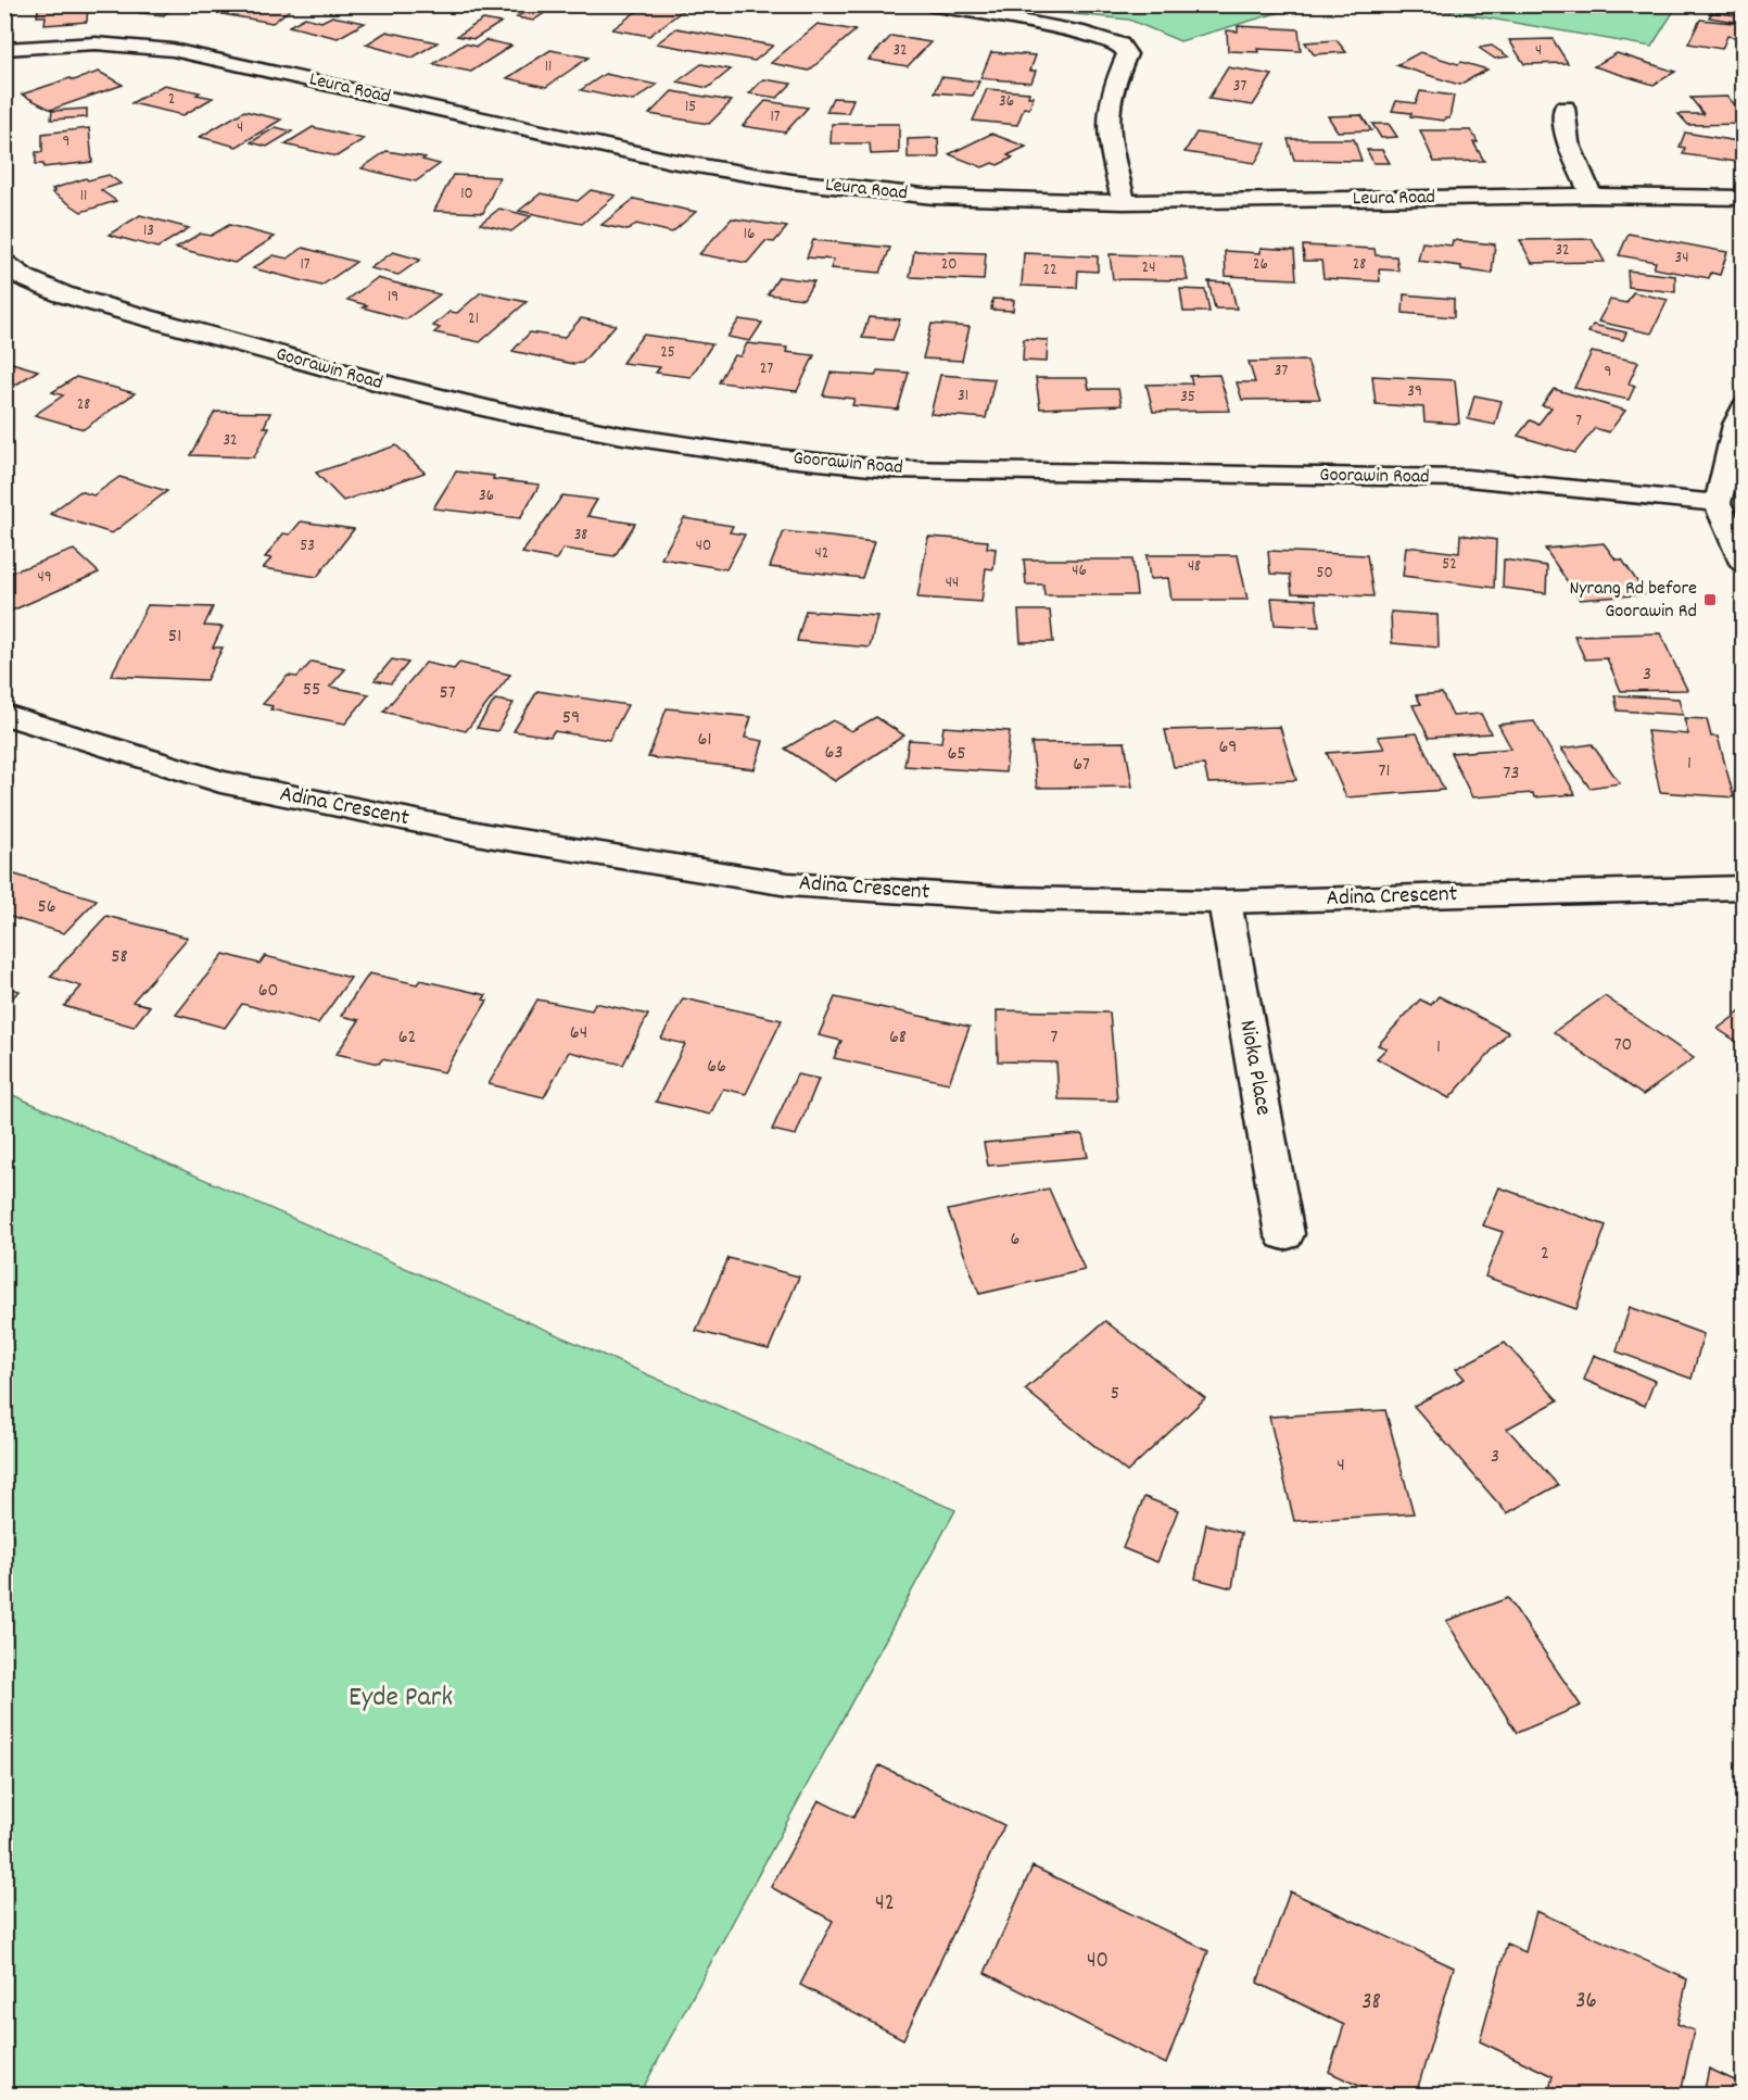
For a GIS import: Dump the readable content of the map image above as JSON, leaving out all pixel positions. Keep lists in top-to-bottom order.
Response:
{
  "streets": {
    "street": [
      "Leura Road",
      "Goorawin Road",
      "Adina Crescent",
      "Nioka Place"
    ]
  },
  "crossings": [
    ["Adina Crescent", "Nioka Place"]
  ],
  "parks": ["Eyde Park"],
  "places": {
    "transit": ["Nyrang Rd before Goorawin Rd"]
  },
  "house_numbers": [
    "32",
    "4",
    "11",
    "37",
    "2",
    "36",
    "15",
    "17",
    "4",
    "9",
    "10",
    "11",
    "13",
    "16",
    "32",
    "34",
    "17",
    "20",
    "26",
    "28",
    "24",
    "22",
    "19",
    "21",
    "25",
    "27",
    "37",
    "9",
    "39",
    "31",
    "35",
    "28",
    "7",
    "32",
    "36",
    "38",
    "53",
    "40",
    "42",
    "52",
    "48",
    "46",
    "50",
    "49",
    "44",
    "51",
    "3",
    "55",
    "57",
    "59",
    "61",
    "69",
    "63",
    "65",
    "1",
    "67",
    "71",
    "73",
    "56",
    "58",
    "60",
    "64",
    "62",
    "68",
    "7",
    "70",
    "1",
    "66",
    "6",
    "2",
    "5",
    "3",
    "4",
    "42",
    "40",
    "36",
    "38"
  ]
}
